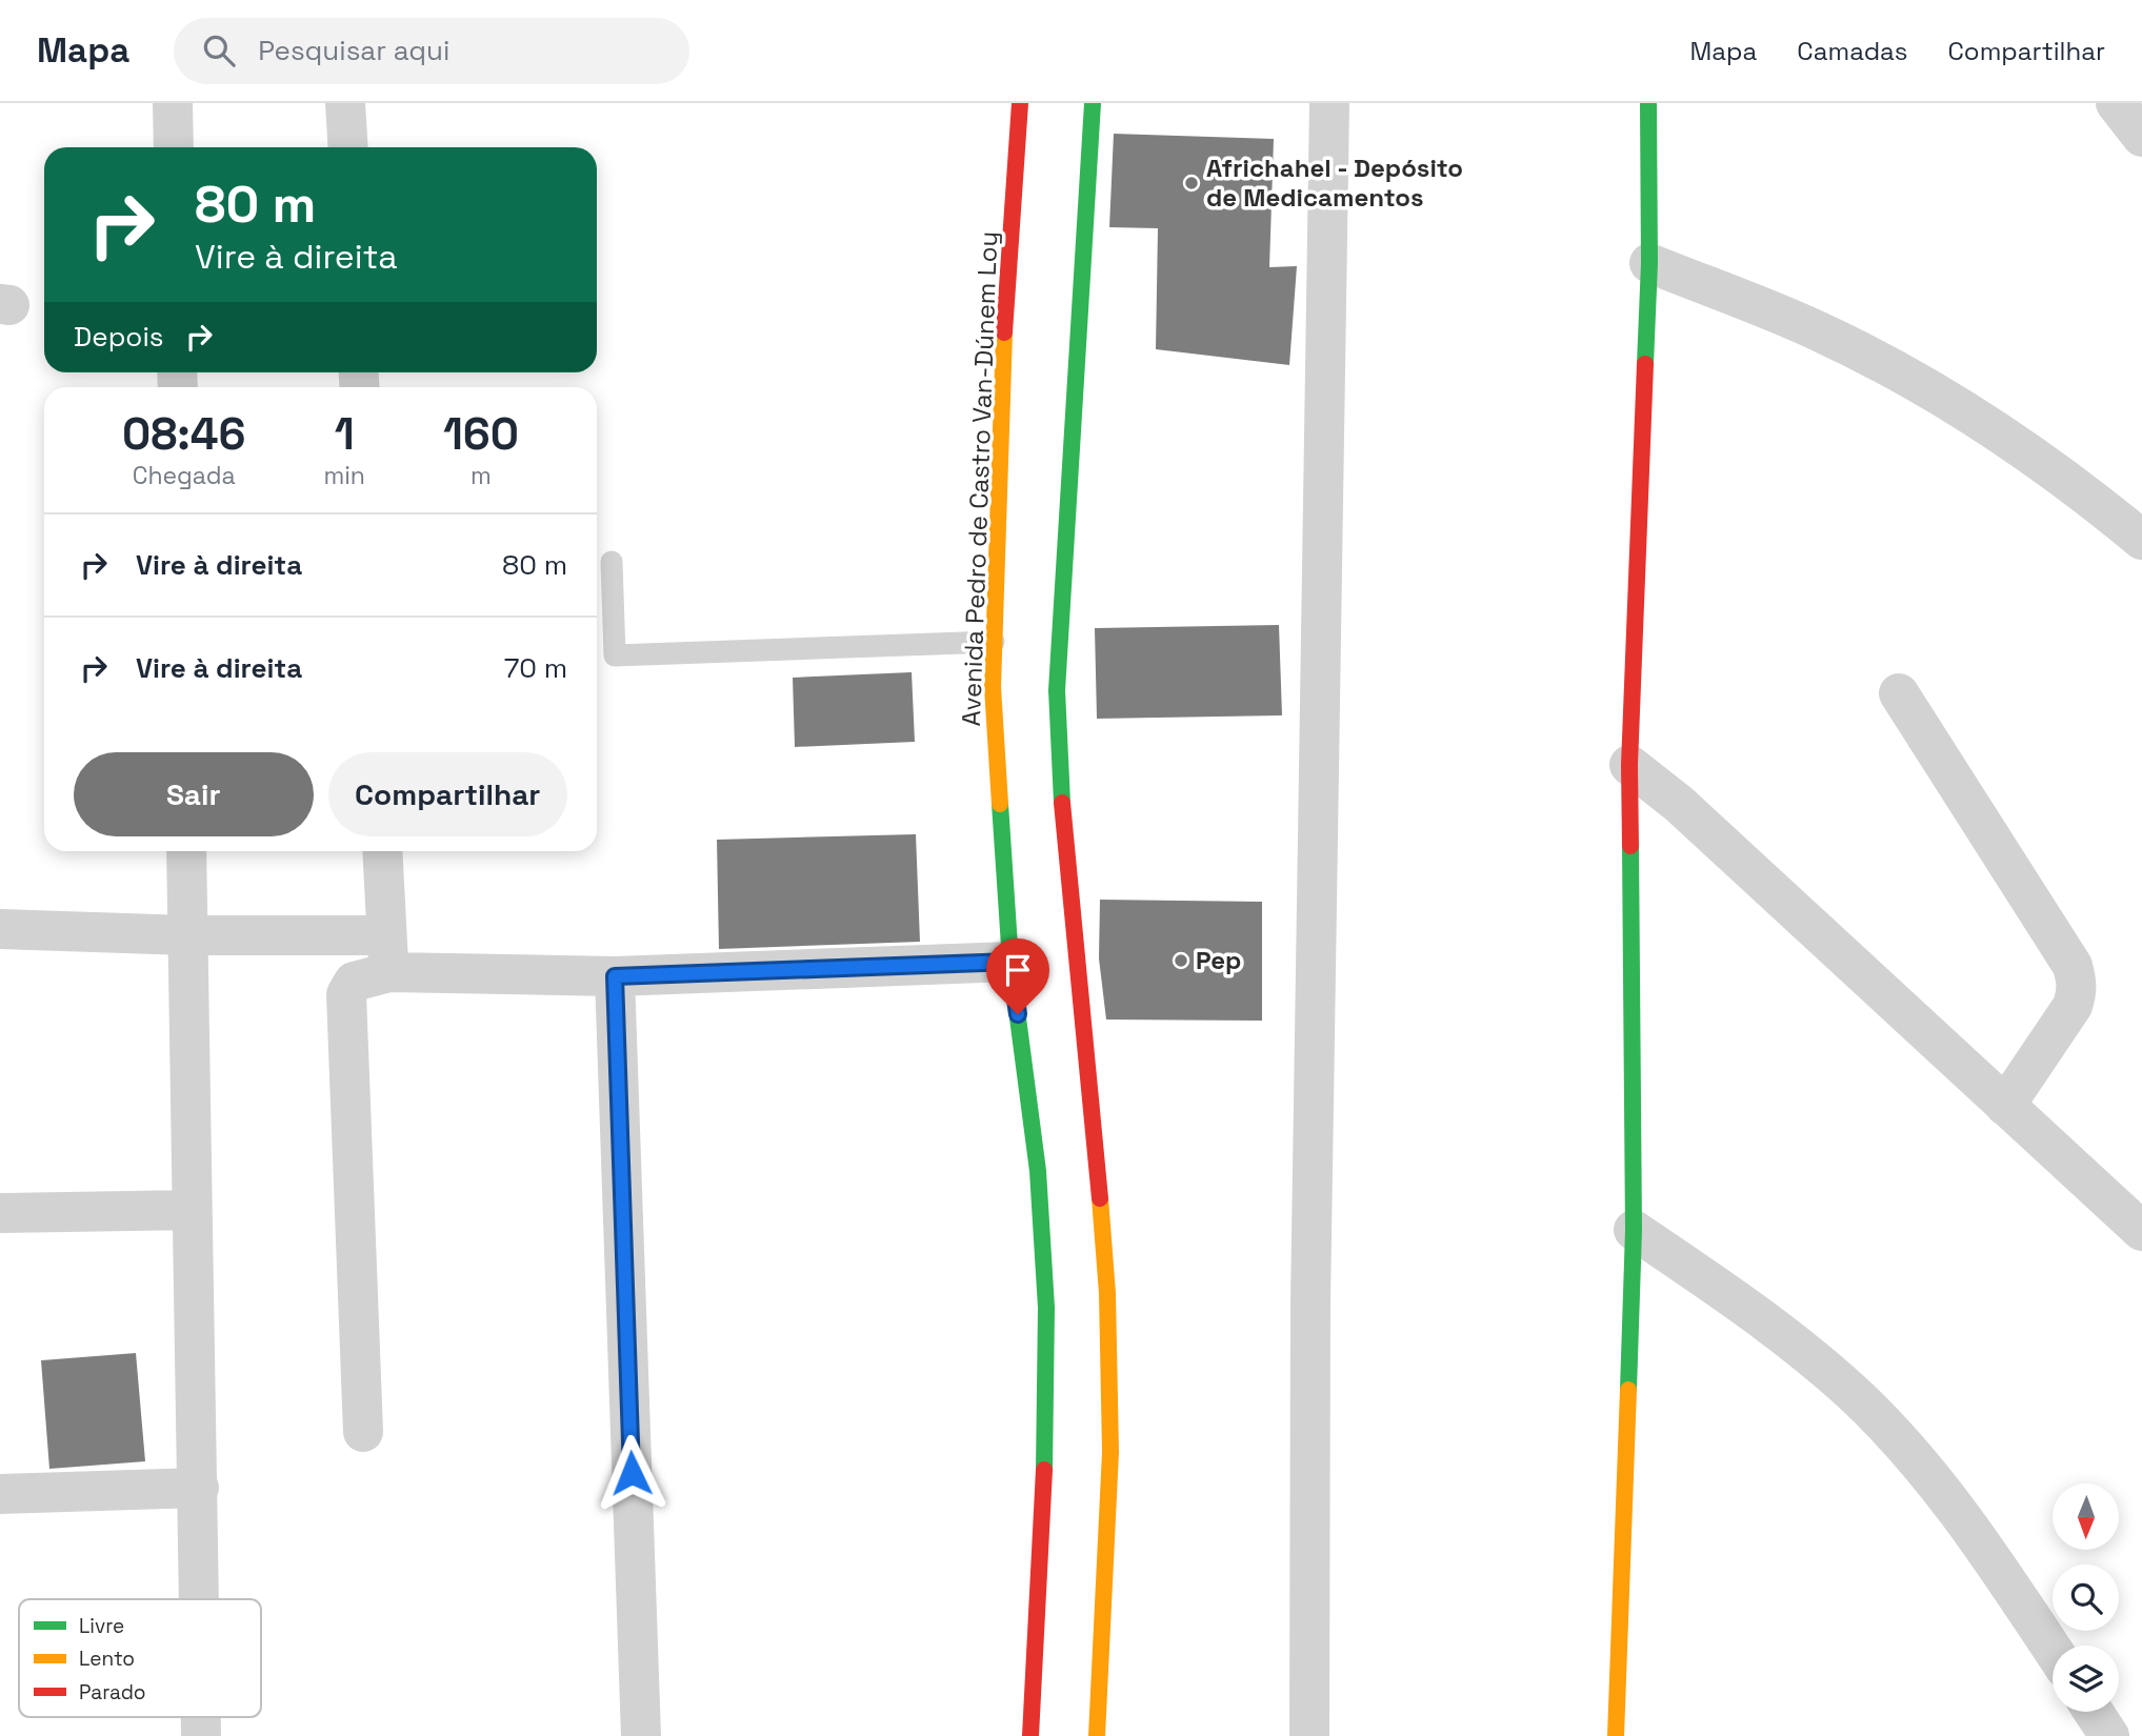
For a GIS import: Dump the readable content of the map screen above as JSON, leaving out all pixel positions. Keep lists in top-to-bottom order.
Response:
{
  "streets": {
    "main road": ["Avenida Pedro de Castro Van-Dúnem Loy"]
  },
  "places": ["Africhahel - Depósito de Medicamentos", "Pep"],
  "legend": ["Livre", "Lento", "Parado"],
  "north": "bottom",
  "page": {
    "header": "Mapa",
    "search": "Pesquisar aqui",
    "nav": ["Mapa", "Camadas", "Compartilhar"],
    "turn": ["80 m", "Vire à direita"],
    "then": "Depois",
    "eta": [
      "08:46",
      "Chegada",
      "1",
      "min",
      "160",
      "m"
    ],
    "list": [
      {
        "name": "Vire à direita",
        "value": "80 m"
      },
      {
        "name": "Vire à direita",
        "value": "70 m"
      }
    ],
    "buttons": ["Sair", "Compartilhar"]
  }
}
